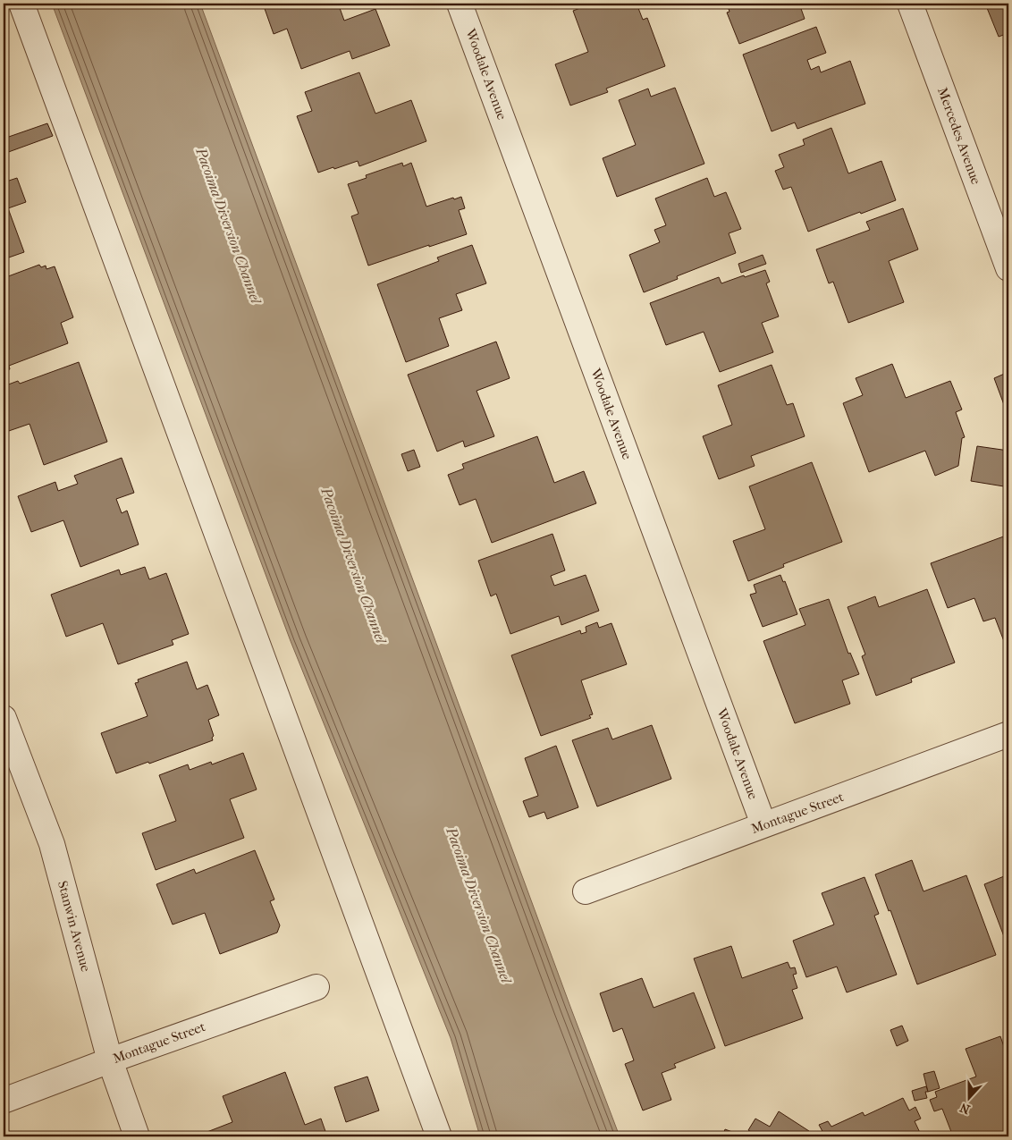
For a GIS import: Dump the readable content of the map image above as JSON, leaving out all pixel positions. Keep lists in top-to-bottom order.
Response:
{
  "streets": {
    "street": [
      "Woodale Avenue",
      "Mercedes Avenue",
      "Montague Street",
      "Stanwin Avenue"
    ]
  },
  "crossings": [
    ["Woodale Avenue", "Montague Street"],
    ["Montague Street", "Stanwin Avenue"]
  ],
  "water": ["Pacoima Diversion Channel"],
  "north": "bottom"
}
